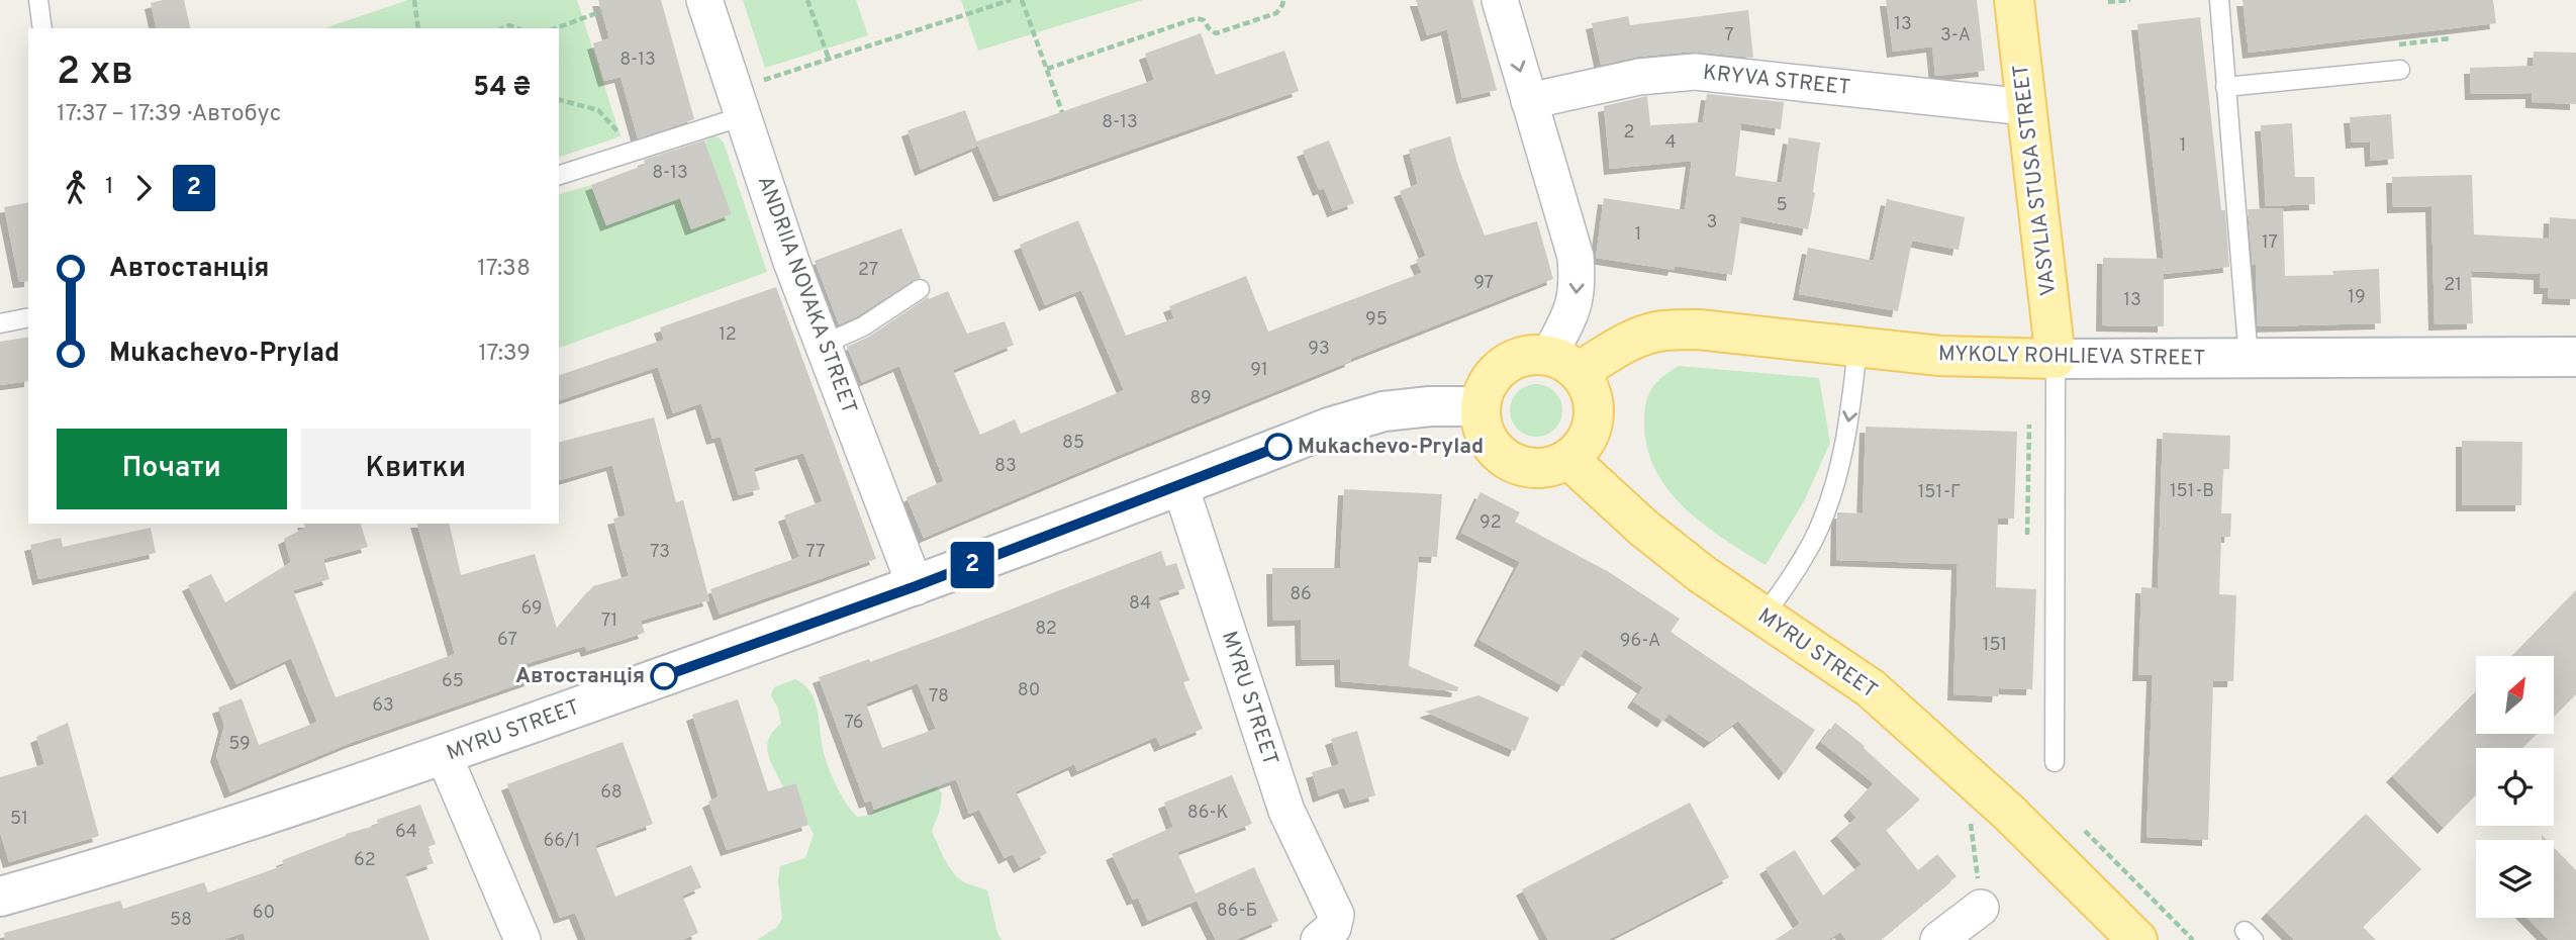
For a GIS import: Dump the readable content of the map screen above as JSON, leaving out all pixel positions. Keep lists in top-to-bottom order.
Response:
{
  "streets": {
    "main road": ["VASYLIA STUSA STREET", "MYKOLY ROHLIEVA STREET", "MYRU STREET"],
    "street": ["KRYVA STREET", "ANDRIIA NOVAKA STREET"]
  },
  "crossings": [
    ["KRYVA STREET", "VASYLIA STUSA STREET"],
    ["VASYLIA STUSA STREET", "MYKOLY ROHLIEVA STREET"],
    ["ANDRIIA NOVAKA STREET", "MYRU STREET"],
    ["MYKOLY ROHLIEVA STREET", "MYRU STREET"]
  ],
  "places": ["Mukachevo-Prylad", "Автостанція"],
  "lines": ["bus line 2"],
  "house_numbers": [
    "13",
    "7",
    "3-А",
    "8-13",
    "8-13",
    "2",
    "4",
    "1",
    "8-13",
    "5",
    "3",
    "1",
    "17",
    "27",
    "97",
    "21",
    "19",
    "13",
    "95",
    "12",
    "93",
    "91",
    "89",
    "85",
    "83",
    "151-В",
    "151-Г",
    "92",
    "73",
    "77",
    "86",
    "84",
    "69",
    "71",
    "82",
    "67",
    "96-А",
    "151",
    "65",
    "80",
    "78",
    "63",
    "76",
    "59",
    "68",
    "86-К",
    "51",
    "64",
    "66/1",
    "62",
    "86-Б",
    "60",
    "58"
  ],
  "north": "top right",
  "page": {
    "on_map": "2",
    "heading": ["2 хв", "17:37 – 17:39 · Автобус", "54 ₴"],
    "legs": ["1", "2"],
    "list": [
      {
        "name": "Автостанція",
        "value": "17:38"
      },
      {
        "name": "Mukachevo-Prylad",
        "value": "17:39"
      }
    ],
    "buttons": ["Почати", "Квитки"]
  }
}
